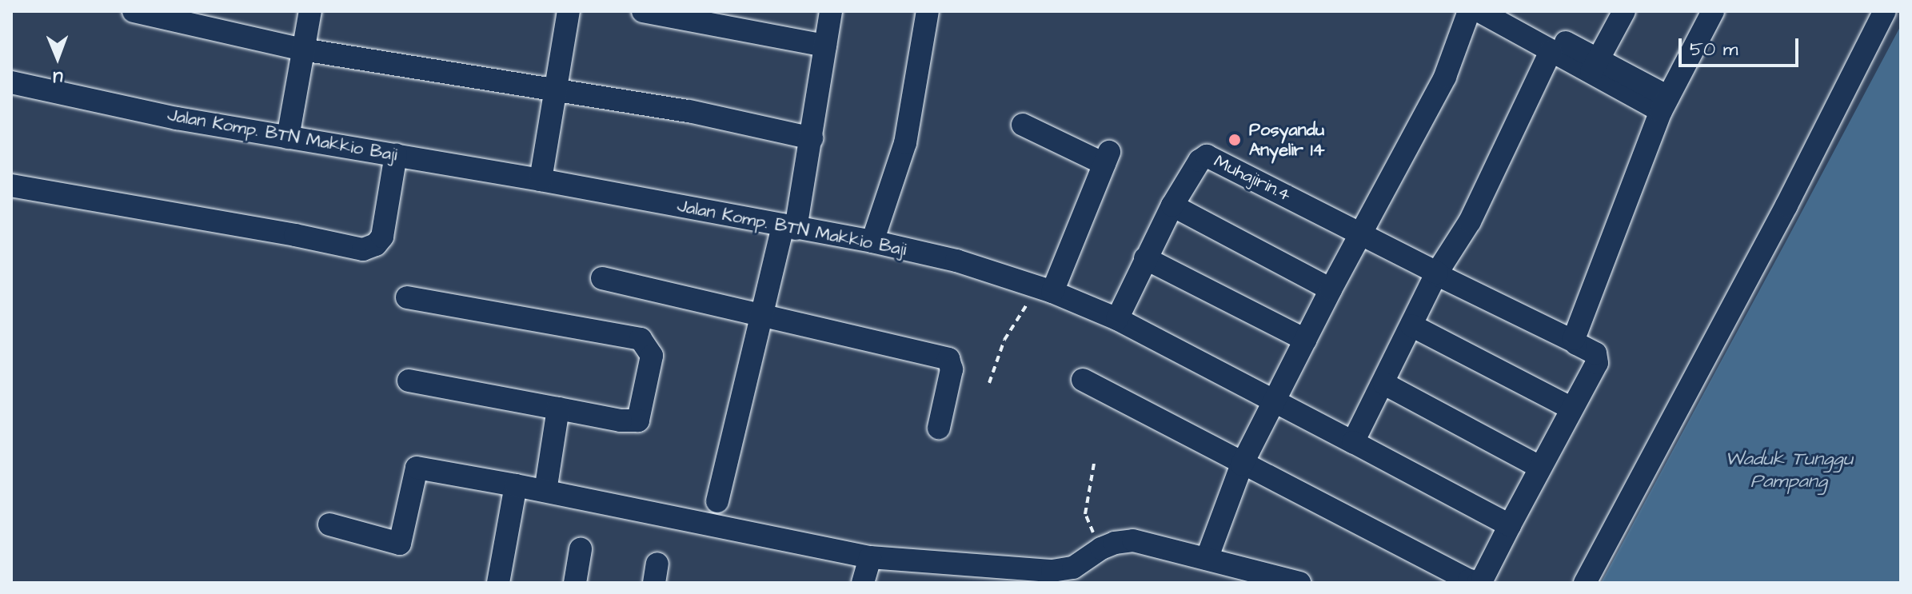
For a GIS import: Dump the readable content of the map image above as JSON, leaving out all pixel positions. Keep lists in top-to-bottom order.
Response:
{
  "streets": {
    "street": ["Jalan Komp. BTN Makkio Baji", "Muhajirin.4"]
  },
  "crossings": [
    ["Jalan Komp. BTN Makkio Baji", "Muhajirin.4"]
  ],
  "water": ["Waduk Tunggu Pampang"],
  "places": ["Posyandu Anyelir 14"],
  "scale_bar": "50 m",
  "north": "bottom"
}
